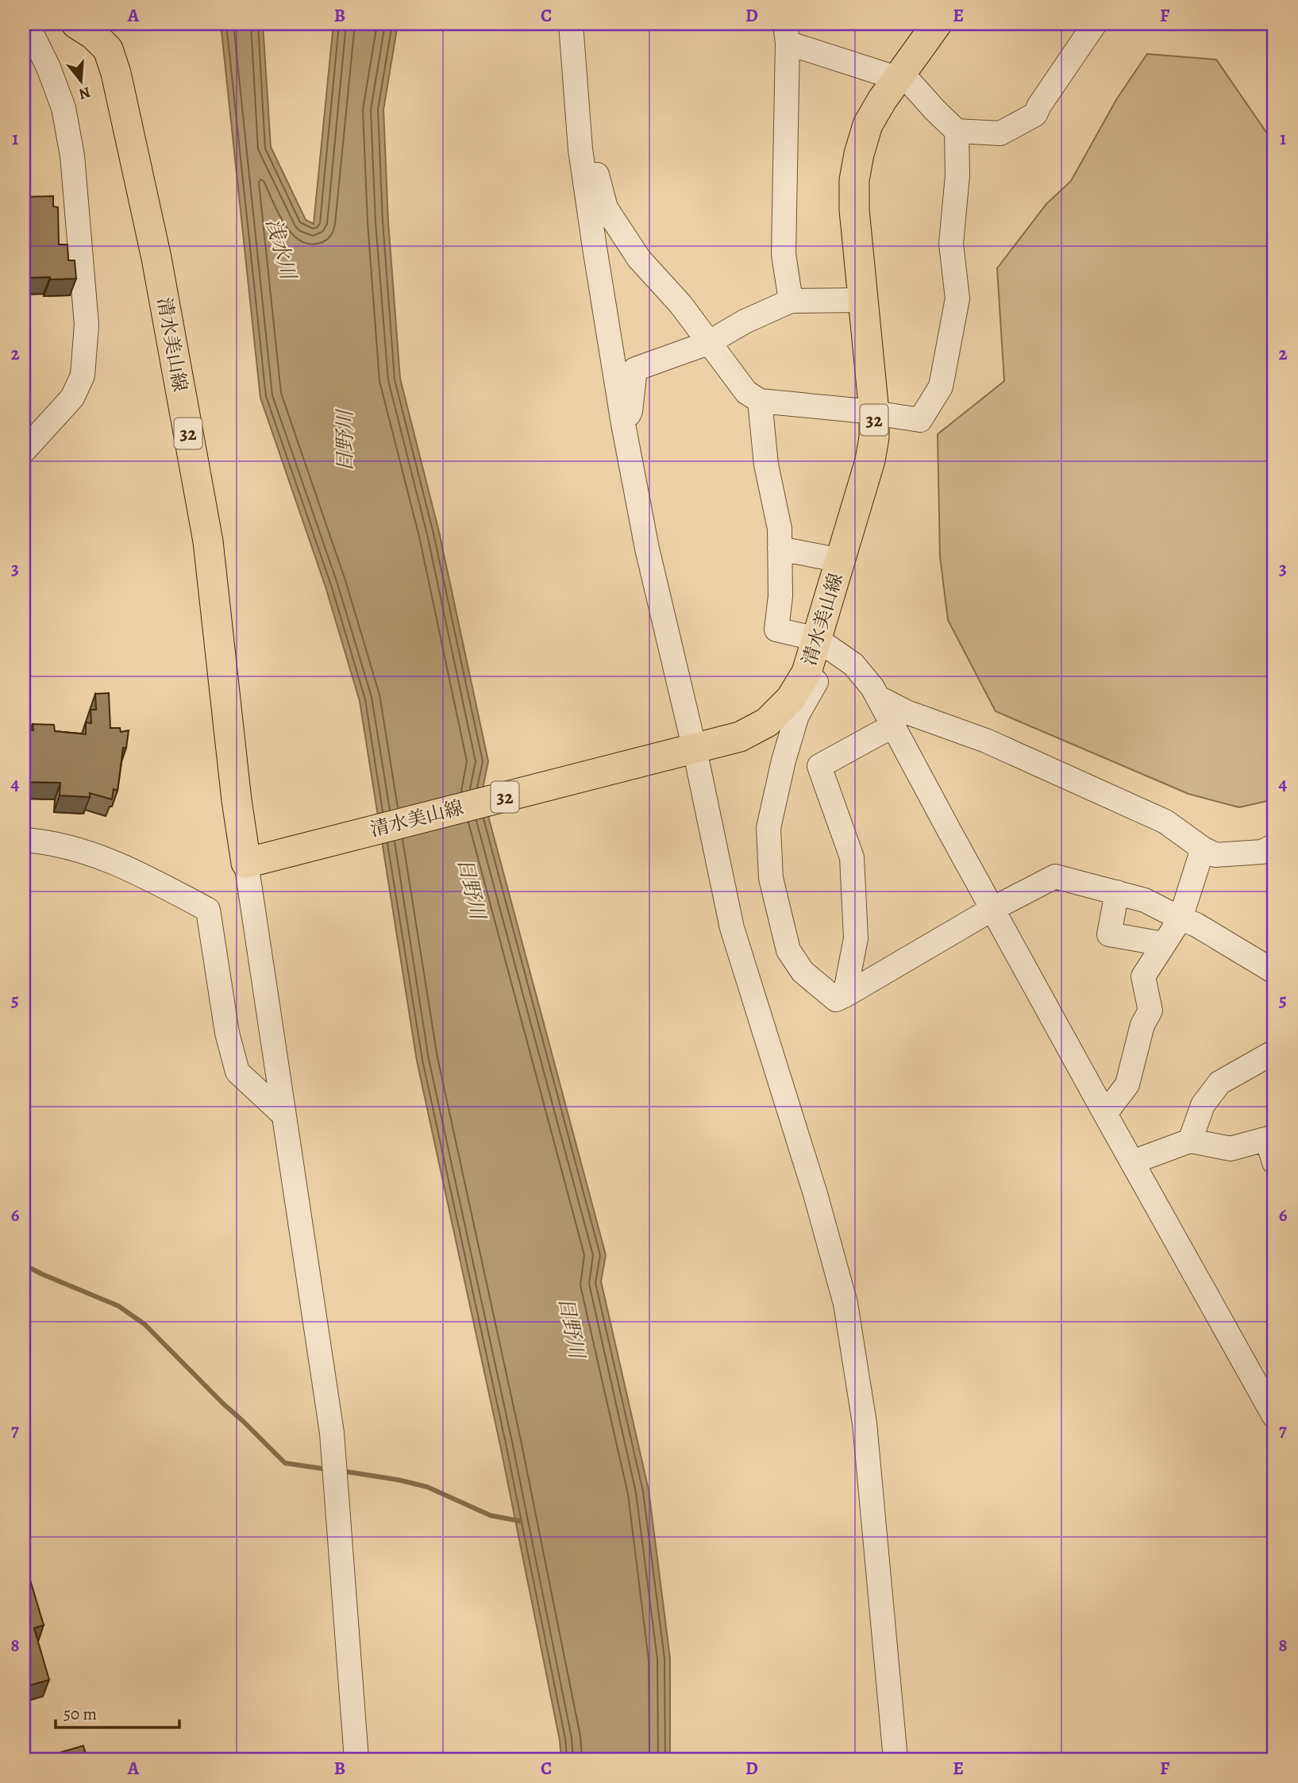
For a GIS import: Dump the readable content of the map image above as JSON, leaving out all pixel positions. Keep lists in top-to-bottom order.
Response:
{
  "streets": {
    "main road": ["清水美山線", "32"]
  },
  "water": ["浅水川", "日野川"],
  "scale_bar": "50 m",
  "north": "bottom",
  "grid": {
    "columns": [
      "A",
      "B",
      "C",
      "D",
      "E",
      "F"
    ],
    "rows": [
      "1",
      "2",
      "3",
      "4",
      "5",
      "6",
      "7",
      "8"
    ]
  }
}
